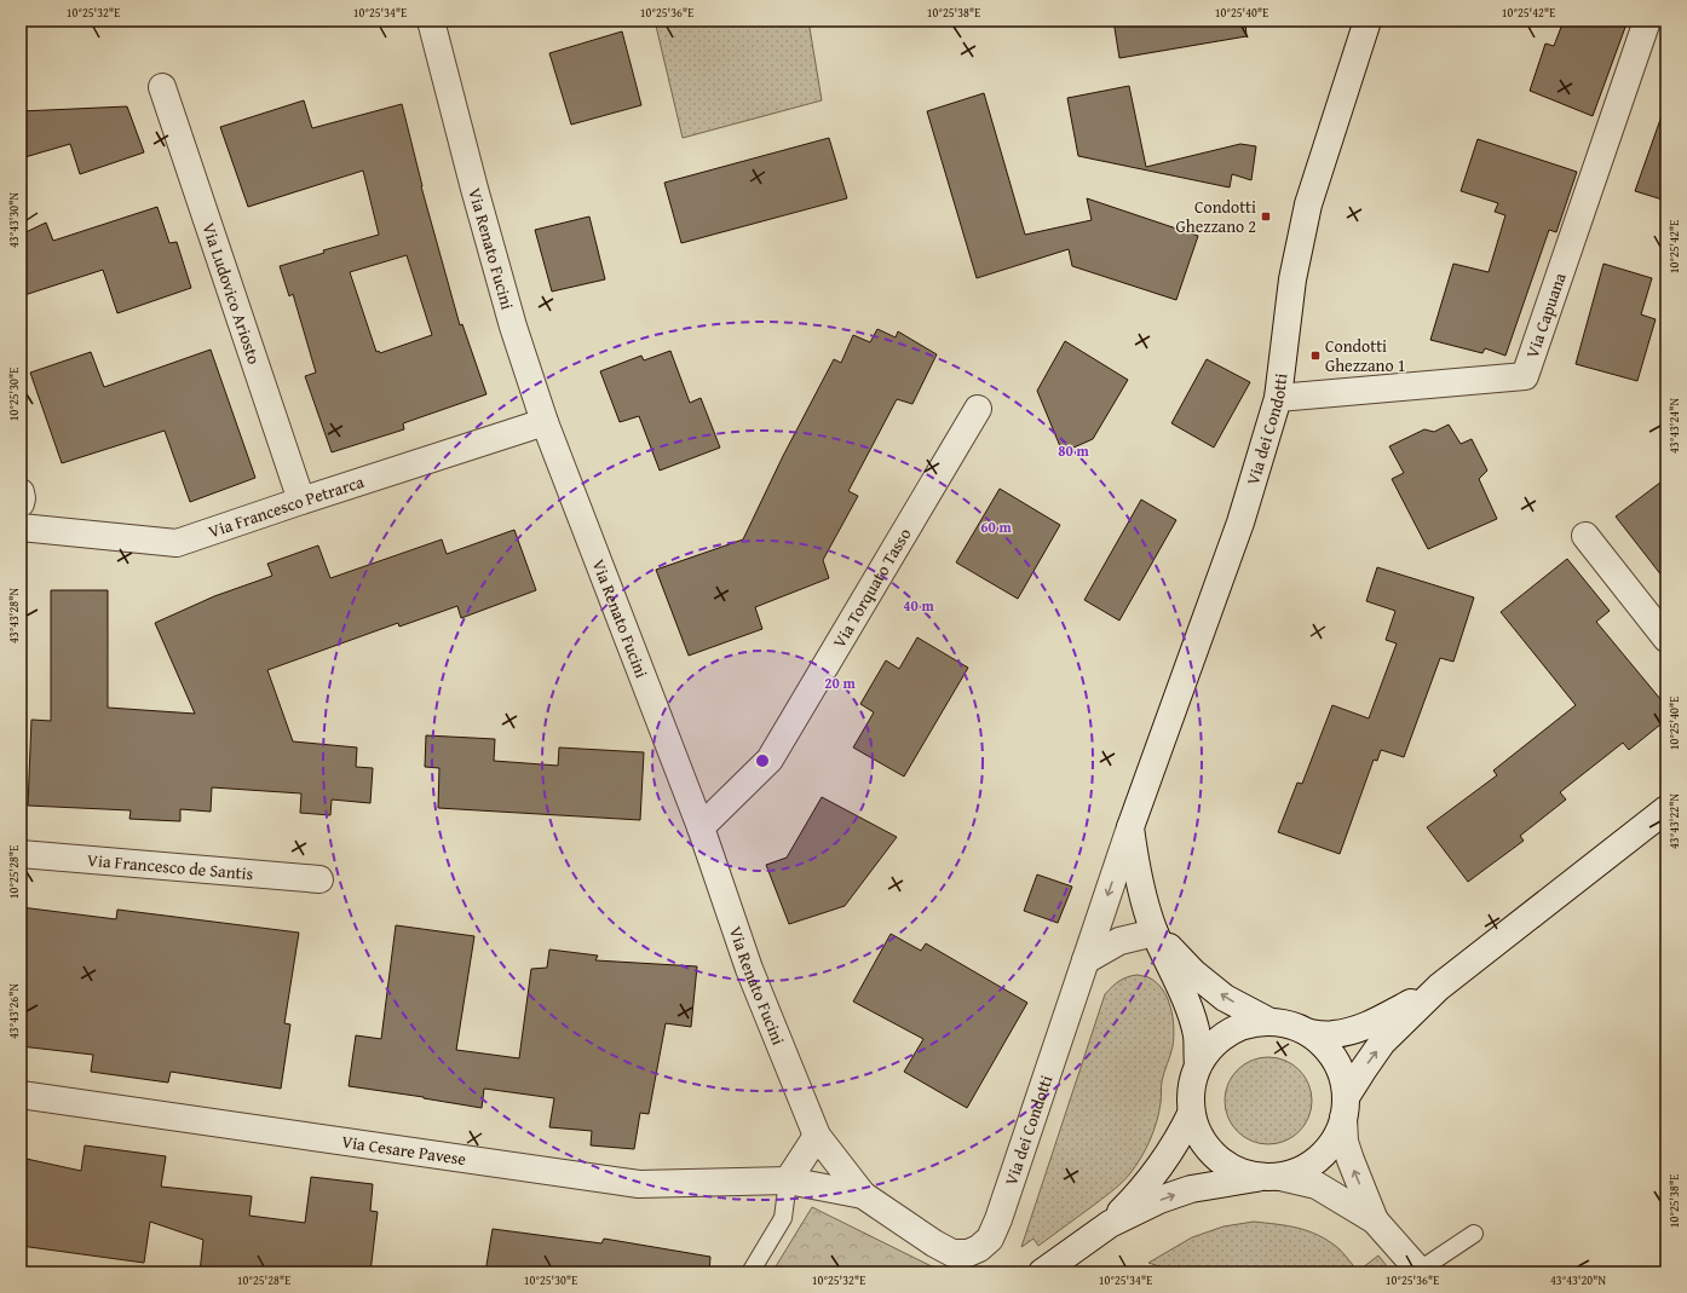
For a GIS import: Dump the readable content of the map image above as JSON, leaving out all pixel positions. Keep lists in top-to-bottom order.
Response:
{
  "streets": {
    "street": [
      "Via Renato Fucini",
      "Via Ludovico Ariosto",
      "Via Capuana",
      "Via dei Condotti",
      "Via Francesco Petrarca",
      "Via Torquato Tasso",
      "Via Francesco de Santis",
      "Via Cesare Pavese"
    ]
  },
  "crossings": [
    ["Via Renato Fucini", "Via dei Condotti"],
    ["Via Renato Fucini", "Via Francesco Petrarca"],
    ["Via Renato Fucini", "Via Torquato Tasso"],
    ["Via Renato Fucini", "Via Cesare Pavese"],
    ["Via Ludovico Ariosto", "Via Francesco Petrarca"],
    ["Via Capuana", "Via dei Condotti"],
    ["Via dei Condotti", "Via Cesare Pavese"]
  ],
  "places": {
    "transit": ["Condotti Ghezzano 2", "Condotti Ghezzano 1"]
  },
  "coordinates": [
    "10°25'32\"E",
    "10°25'34\"E",
    "10°25'36\"E",
    "10°25'38\"E",
    "10°25'40\"E",
    "10°25'42\"E",
    "43°43'30\"N",
    "10°25'30\"E",
    "43°43'24\"N",
    "43°43'28\"N",
    "43°43'22\"N",
    "10°25'28\"E",
    "43°43'26\"N",
    "43°43'20\"N"
  ],
  "rings": [
    "80 m",
    "60 m",
    "40 m",
    "20 m"
  ]
}
